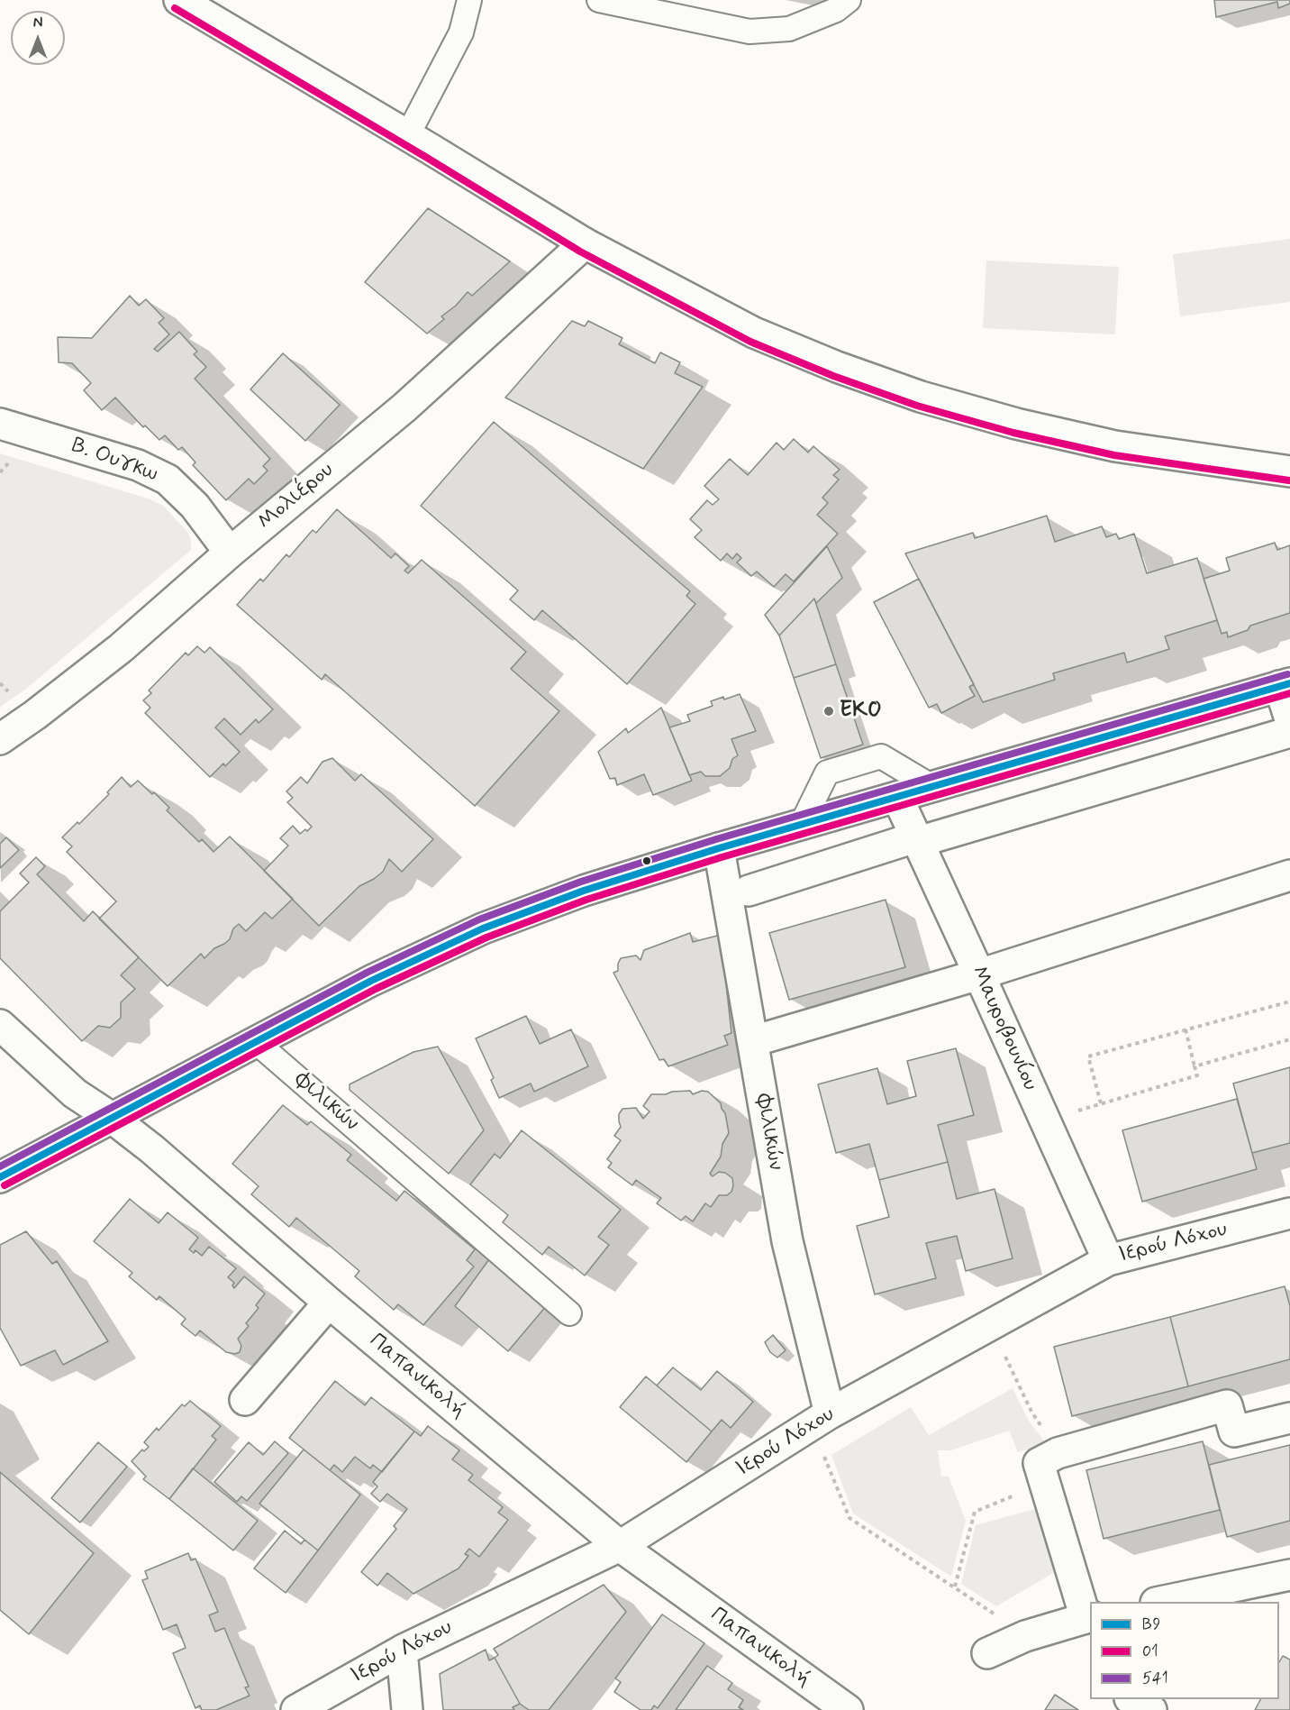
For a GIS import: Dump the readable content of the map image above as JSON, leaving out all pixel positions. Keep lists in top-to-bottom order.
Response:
{
  "streets": {
    "street": [
      "Β. Ουγκω",
      "Μολιέρου",
      "Μαυροβουνίου",
      "Φιλικών",
      "Ιερού Λόχου",
      "Παπανικολή"
    ]
  },
  "crossings": [
    ["Β. Ουγκω", "Μολιέρου"],
    ["Μαυροβουνίου", "Ιερού Λόχου"],
    ["Φιλικών", "Ιερού Λόχου"],
    ["Ιερού Λόχου", "Παπανικολή"]
  ],
  "places": ["EKO"],
  "lines": ["transit line 01", "transit line 541", "transit line Β9"],
  "legend": ["Β9", "01", "541"],
  "north": "top"
}
